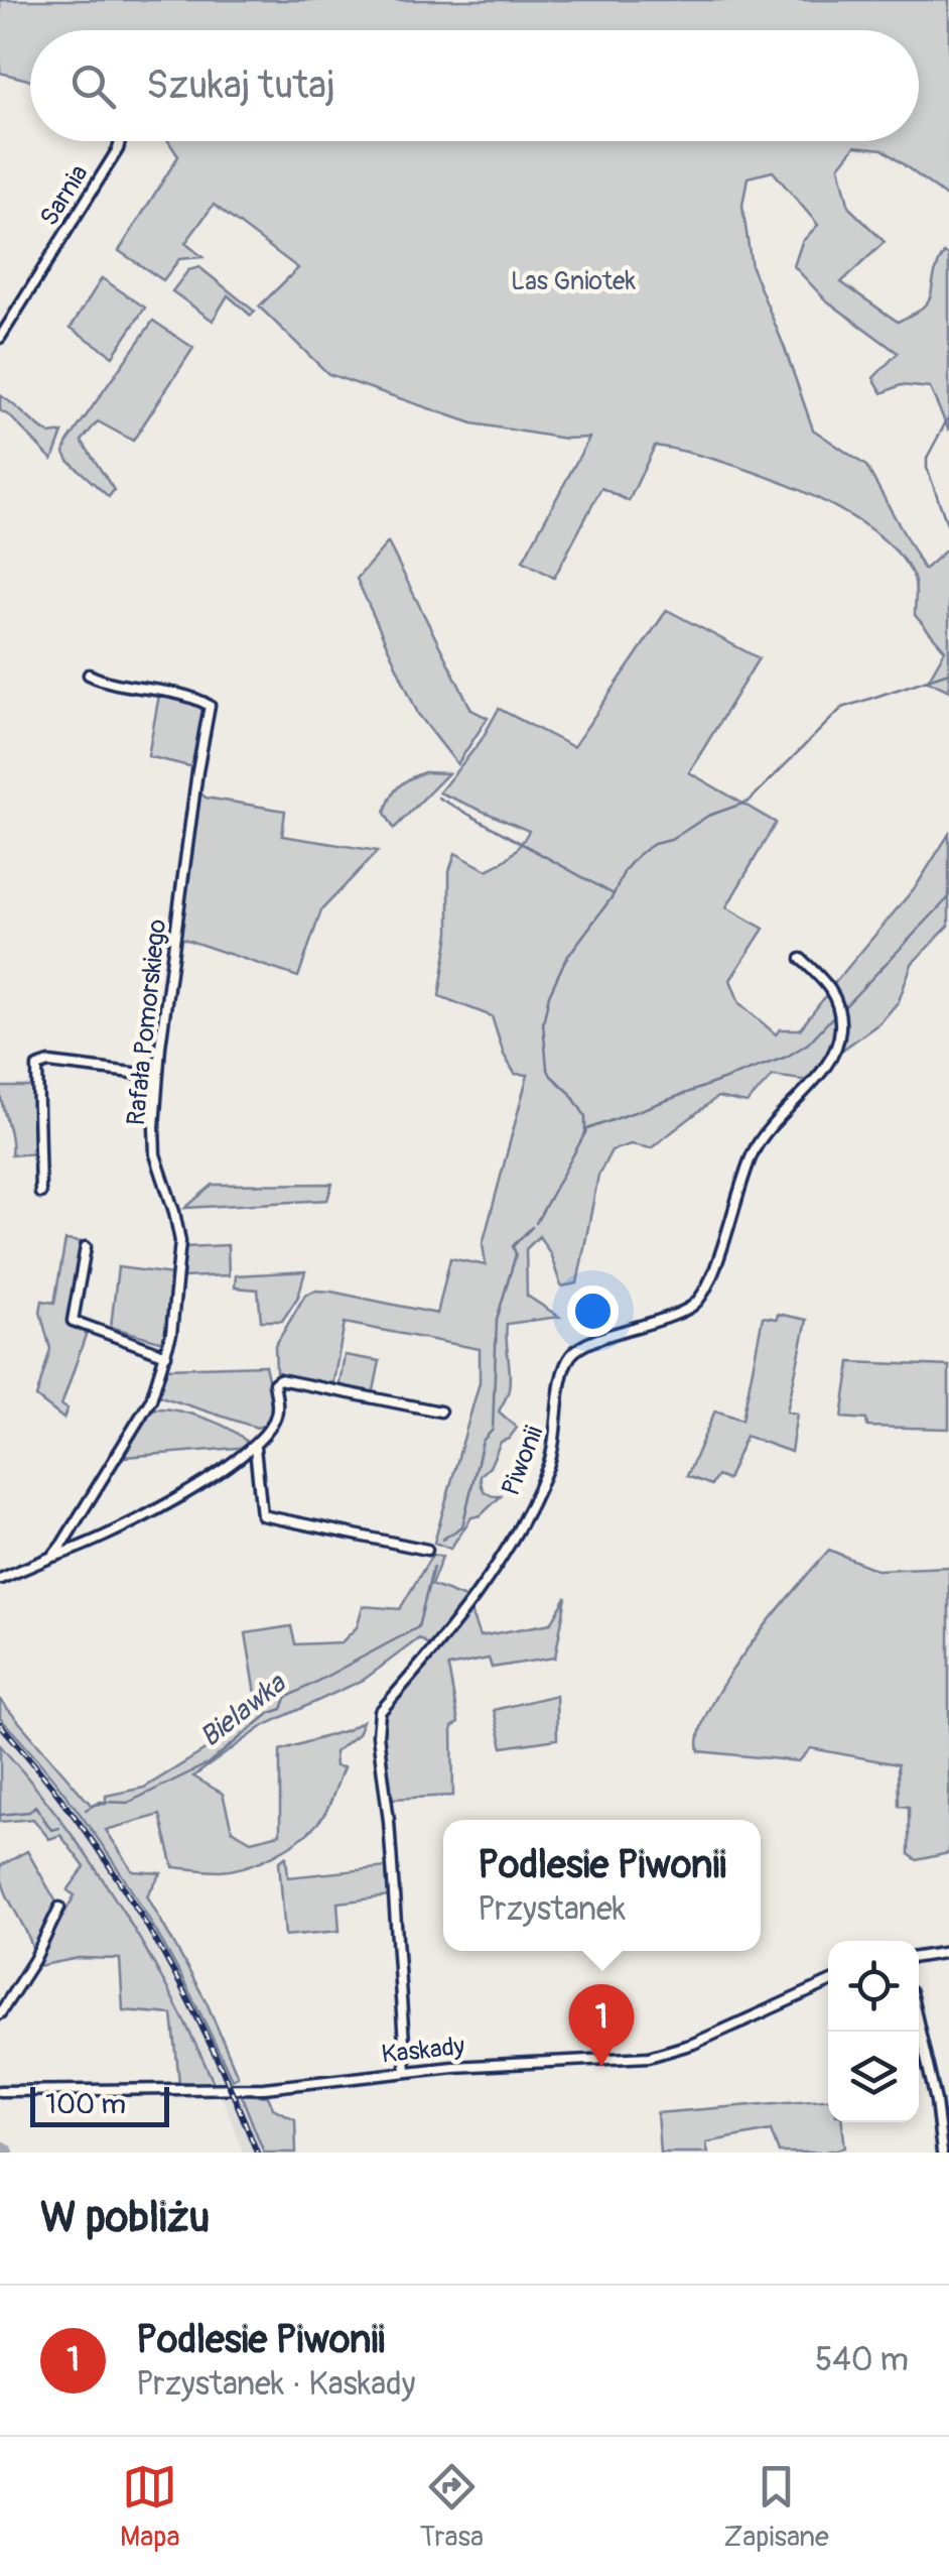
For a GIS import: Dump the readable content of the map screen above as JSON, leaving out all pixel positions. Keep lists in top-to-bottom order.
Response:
{
  "streets": {
    "street": [
      "Sarnia",
      "Rafała Pomorskiego",
      "Piwonii",
      "Kaskady"
    ]
  },
  "crossings": [
    ["Piwonii", "Kaskady"]
  ],
  "water": ["Bielawka"],
  "parks": ["Las Gniotek"],
  "scale_bar": "100 m",
  "page": {
    "search": "Szukaj tutaj",
    "popup": ["Podlesie Piwonii", "Przystanek"],
    "pins": "1",
    "scale": "100 m",
    "heading": "W pobliżu",
    "list": [
      {
        "mark": "1",
        "name": "Podlesie Piwonii",
        "note": "Przystanek · Kaskady",
        "value": "540 m"
      }
    ],
    "nav": ["Mapa", "Trasa", "Zapisane"]
  }
}
